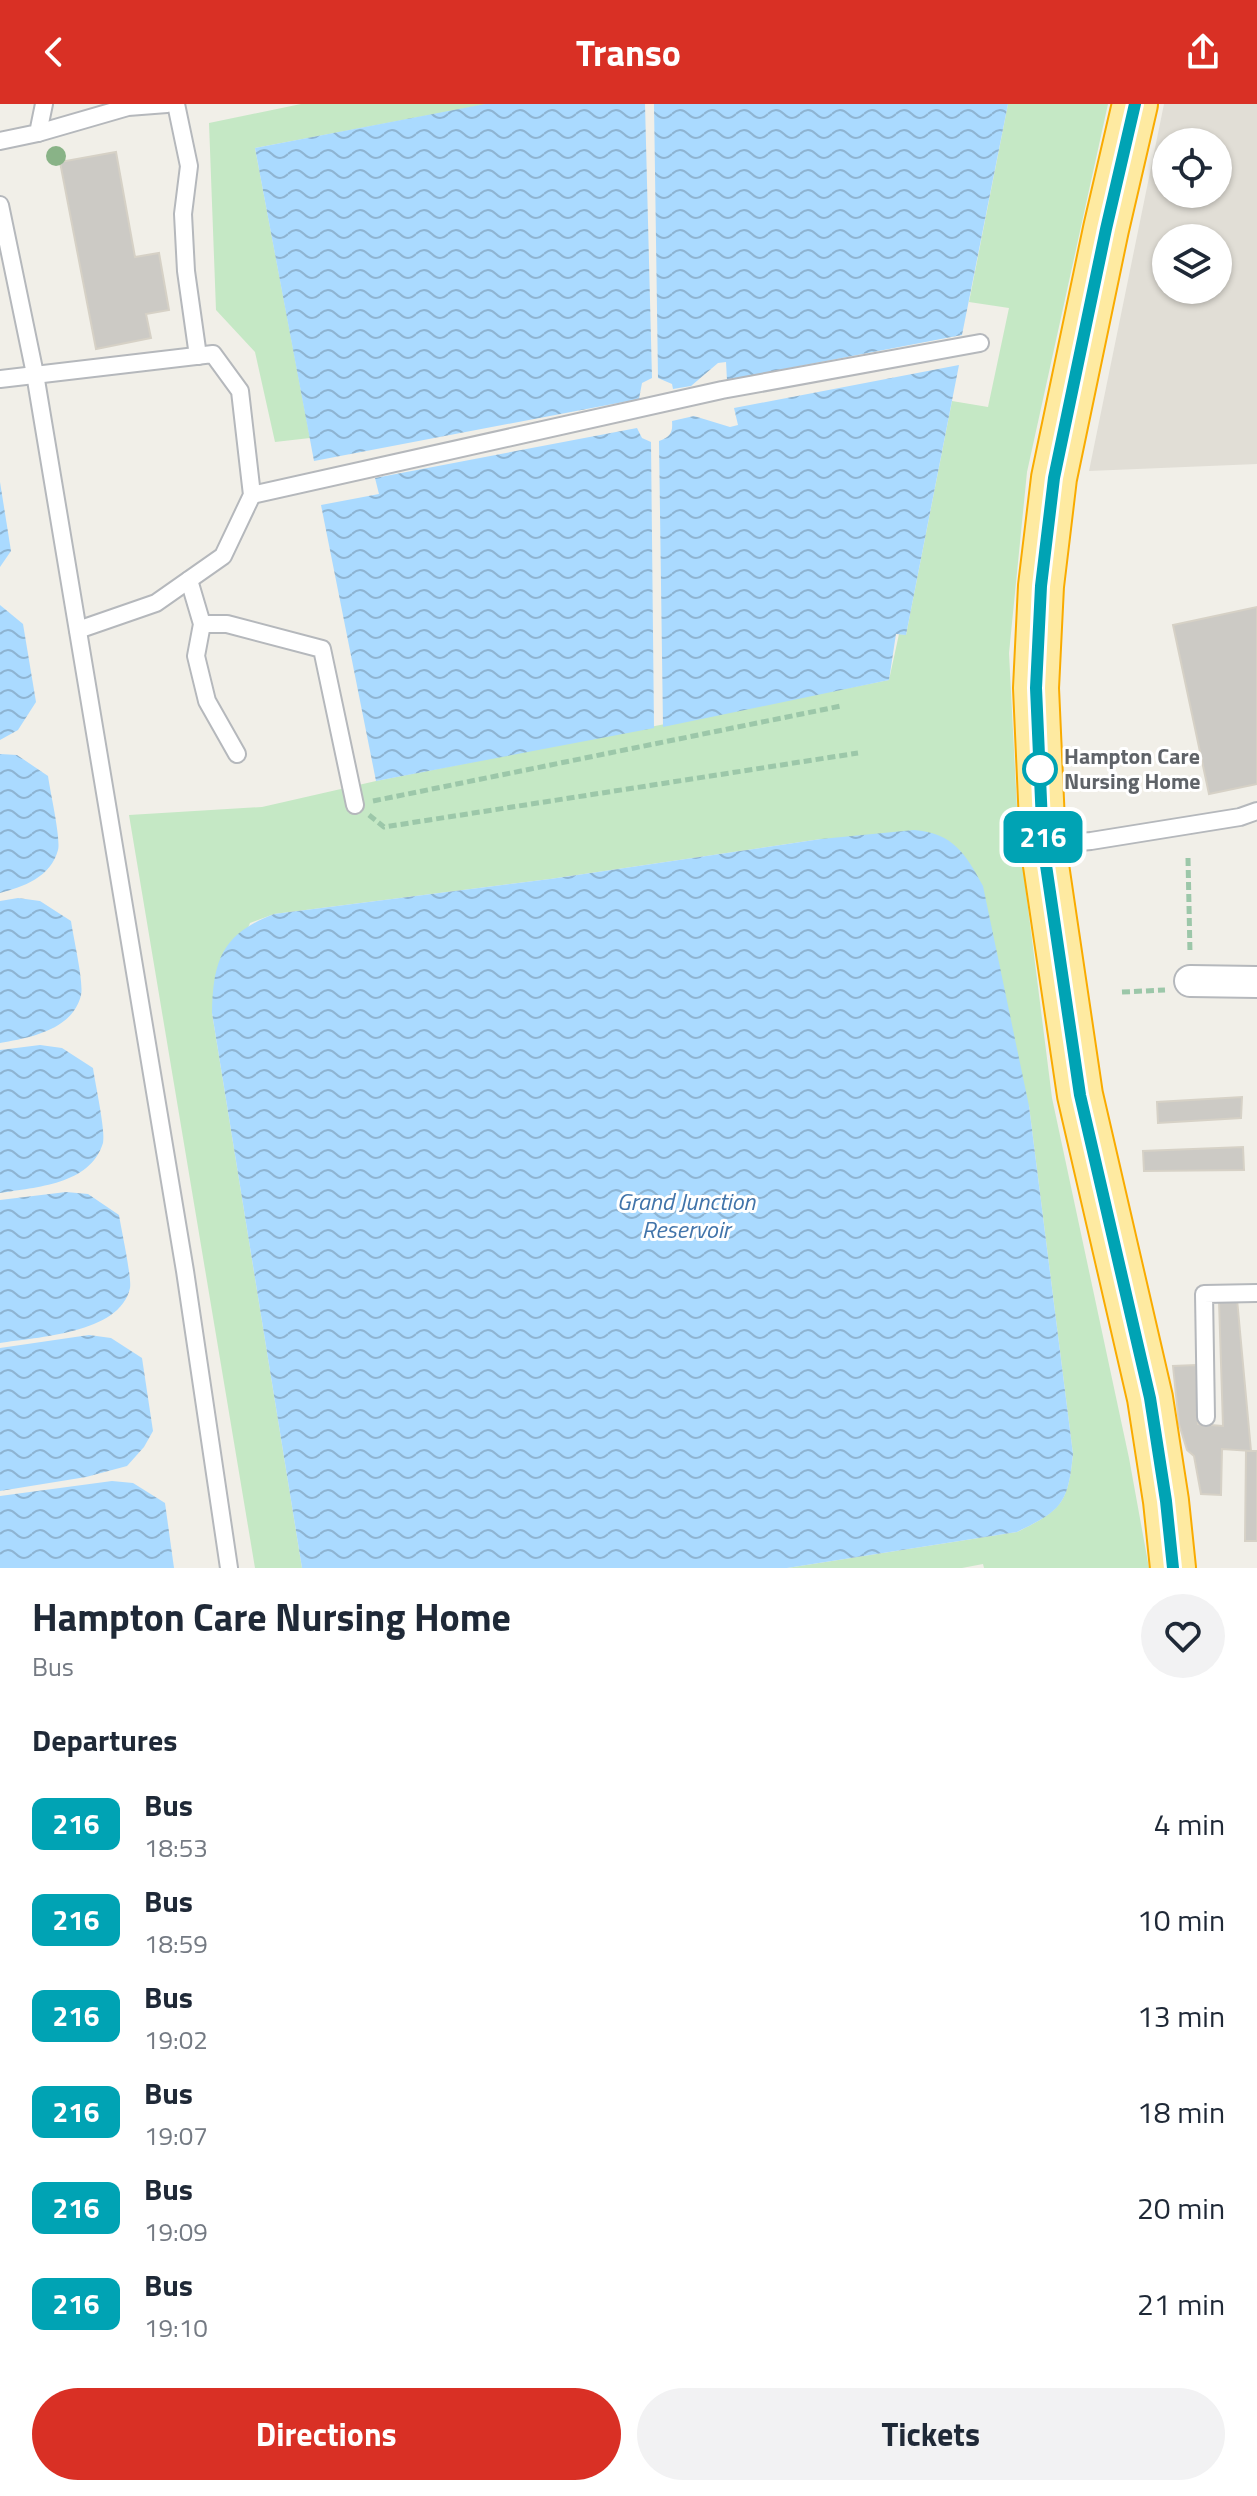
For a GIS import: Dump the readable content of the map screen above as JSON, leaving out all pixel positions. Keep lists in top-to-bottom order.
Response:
{
  "water": ["Grand Junction Reservoir"],
  "places": ["Hampton Care Nursing Home"],
  "lines": ["bus line 216"],
  "page": {
    "header": "Transo",
    "on_map": "216",
    "heading": [
      ["Hampton Care Nursing Home", "Bus"],
      "Departures"
    ],
    "list": [
      {
        "mark": "216",
        "name": "Bus",
        "note": "18:53",
        "value": "4 min"
      },
      {
        "mark": "216",
        "name": "Bus",
        "note": "18:59",
        "value": "10 min"
      },
      {
        "mark": "216",
        "name": "Bus",
        "note": "19:02",
        "value": "13 min"
      },
      {
        "mark": "216",
        "name": "Bus",
        "note": "19:07",
        "value": "18 min"
      },
      {
        "mark": "216",
        "name": "Bus",
        "note": "19:09",
        "value": "20 min"
      },
      {
        "mark": "216",
        "name": "Bus",
        "note": "19:10",
        "value": "21 min"
      }
    ],
    "buttons": ["Directions", "Tickets"]
  }
}
